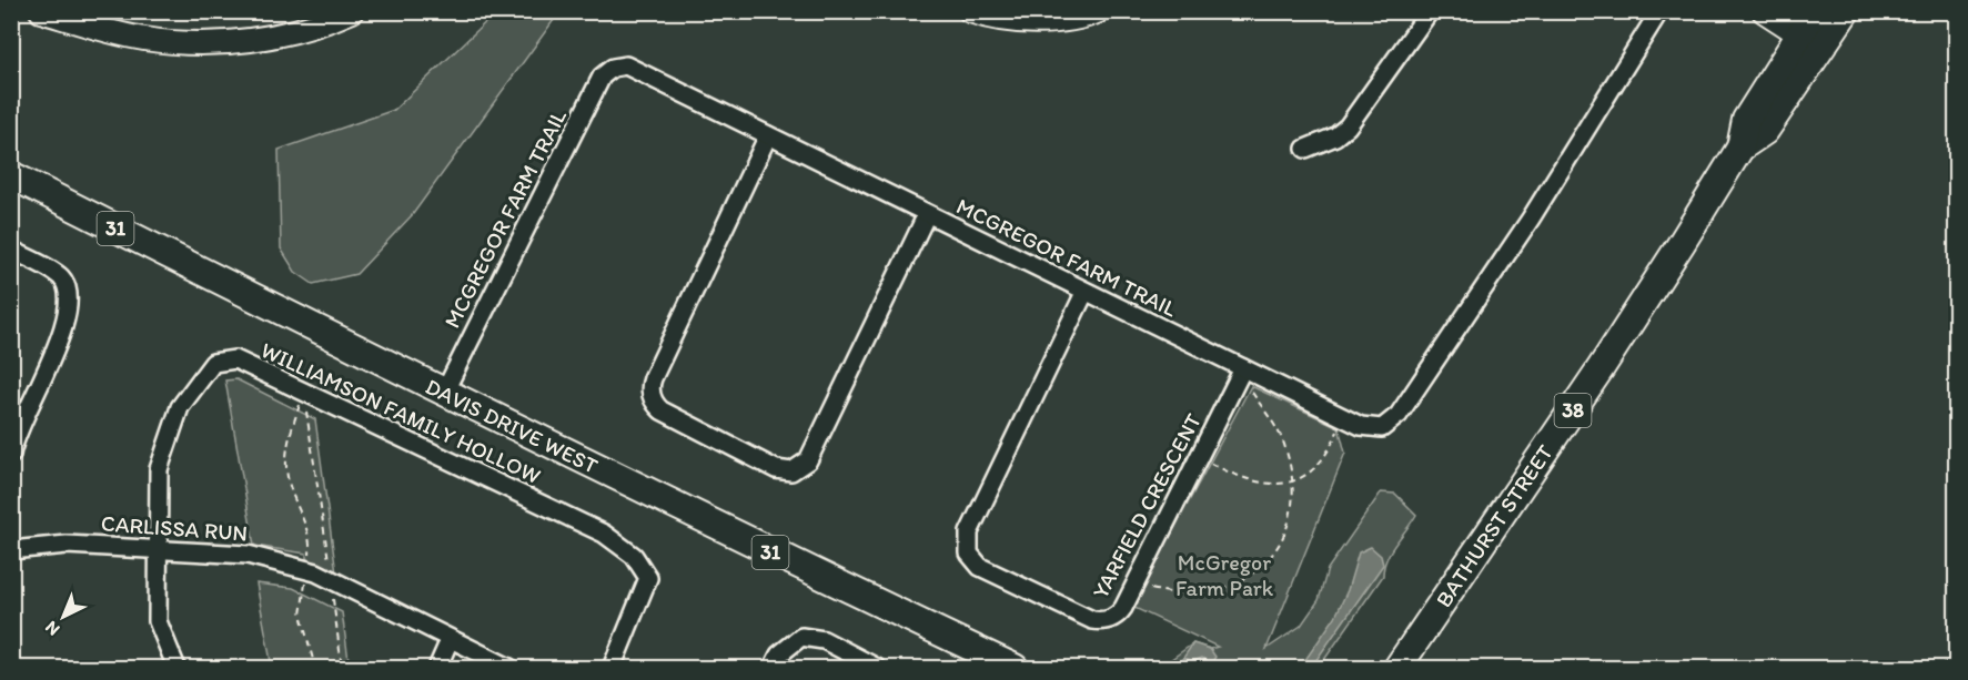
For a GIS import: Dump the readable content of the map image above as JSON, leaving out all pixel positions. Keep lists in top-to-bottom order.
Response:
{
  "streets": {
    "main road": [
      "31",
      "38",
      "DAVIS DRIVE WEST",
      "BATHURST STREET"
    ],
    "street": [
      "MCGREGOR FARM TRAIL",
      "WILLIAMSON FAMILY HOLLOW",
      "YARFIELD CRESCENT",
      "CARLISSA RUN"
    ]
  },
  "crossings": [
    ["MCGREGOR FARM TRAIL", "DAVIS DRIVE WEST"],
    ["MCGREGOR FARM TRAIL", "YARFIELD CRESCENT"],
    ["WILLIAMSON FAMILY HOLLOW", "CARLISSA RUN"]
  ],
  "parks": ["McGregor Farm Park"],
  "north": "bottom left"
}
